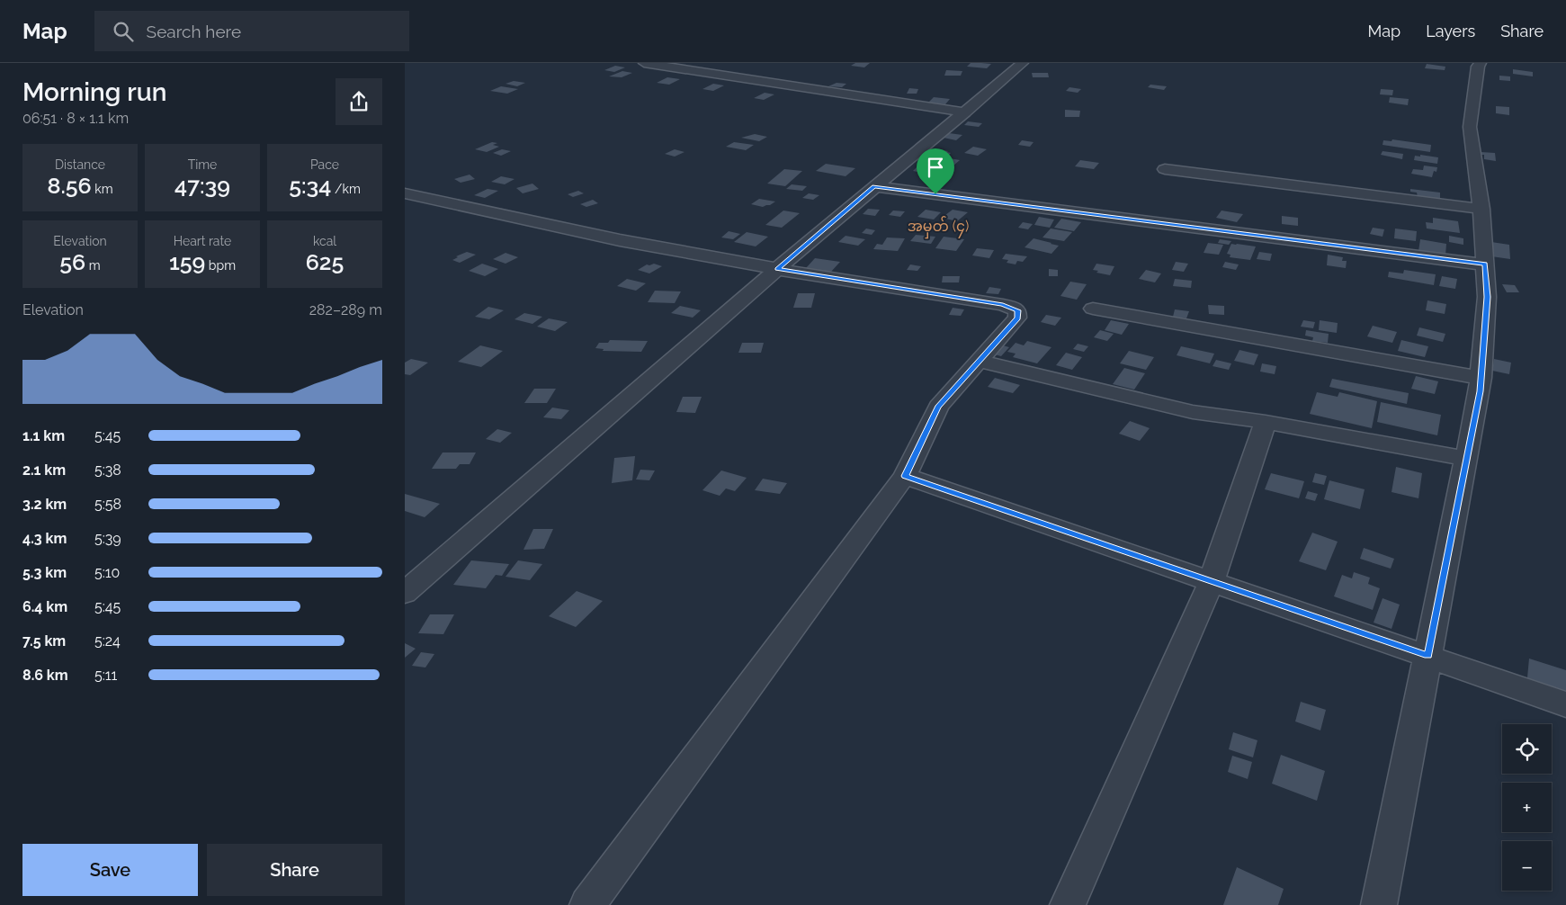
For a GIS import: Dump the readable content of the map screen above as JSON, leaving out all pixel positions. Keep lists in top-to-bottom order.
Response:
{
  "districts": ["အမှတ် (၄)"],
  "page": {
    "header": "Map",
    "search": "Search here",
    "nav": ["Map", "Layers", "Share"],
    "heading": ["Morning run", "06:51 · 8 × 1.1 km"],
    "stats": [
      ["Distance", "8.56 km"],
      ["Time", "47:39"],
      ["Pace", "5:34 /km"],
      ["Elevation", "56 m"],
      ["Heart rate", "159 bpm"],
      ["kcal", "625"]
    ],
    "chart": ["Elevation", "282–289 m"],
    "list": [
      {
        "name": "1.1 km",
        "note": "5:45"
      },
      {
        "name": "2.1 km",
        "note": "5:38"
      },
      {
        "name": "3.2 km",
        "note": "5:58"
      },
      {
        "name": "4.3 km",
        "note": "5:39"
      },
      {
        "name": "5.3 km",
        "note": "5:10"
      },
      {
        "name": "6.4 km",
        "note": "5:45"
      },
      {
        "name": "7.5 km",
        "note": "5:24"
      },
      {
        "name": "8.6 km",
        "note": "5:11"
      }
    ],
    "map_buttons": ["+", "−"],
    "buttons": ["Save", "Share"]
  }
}
